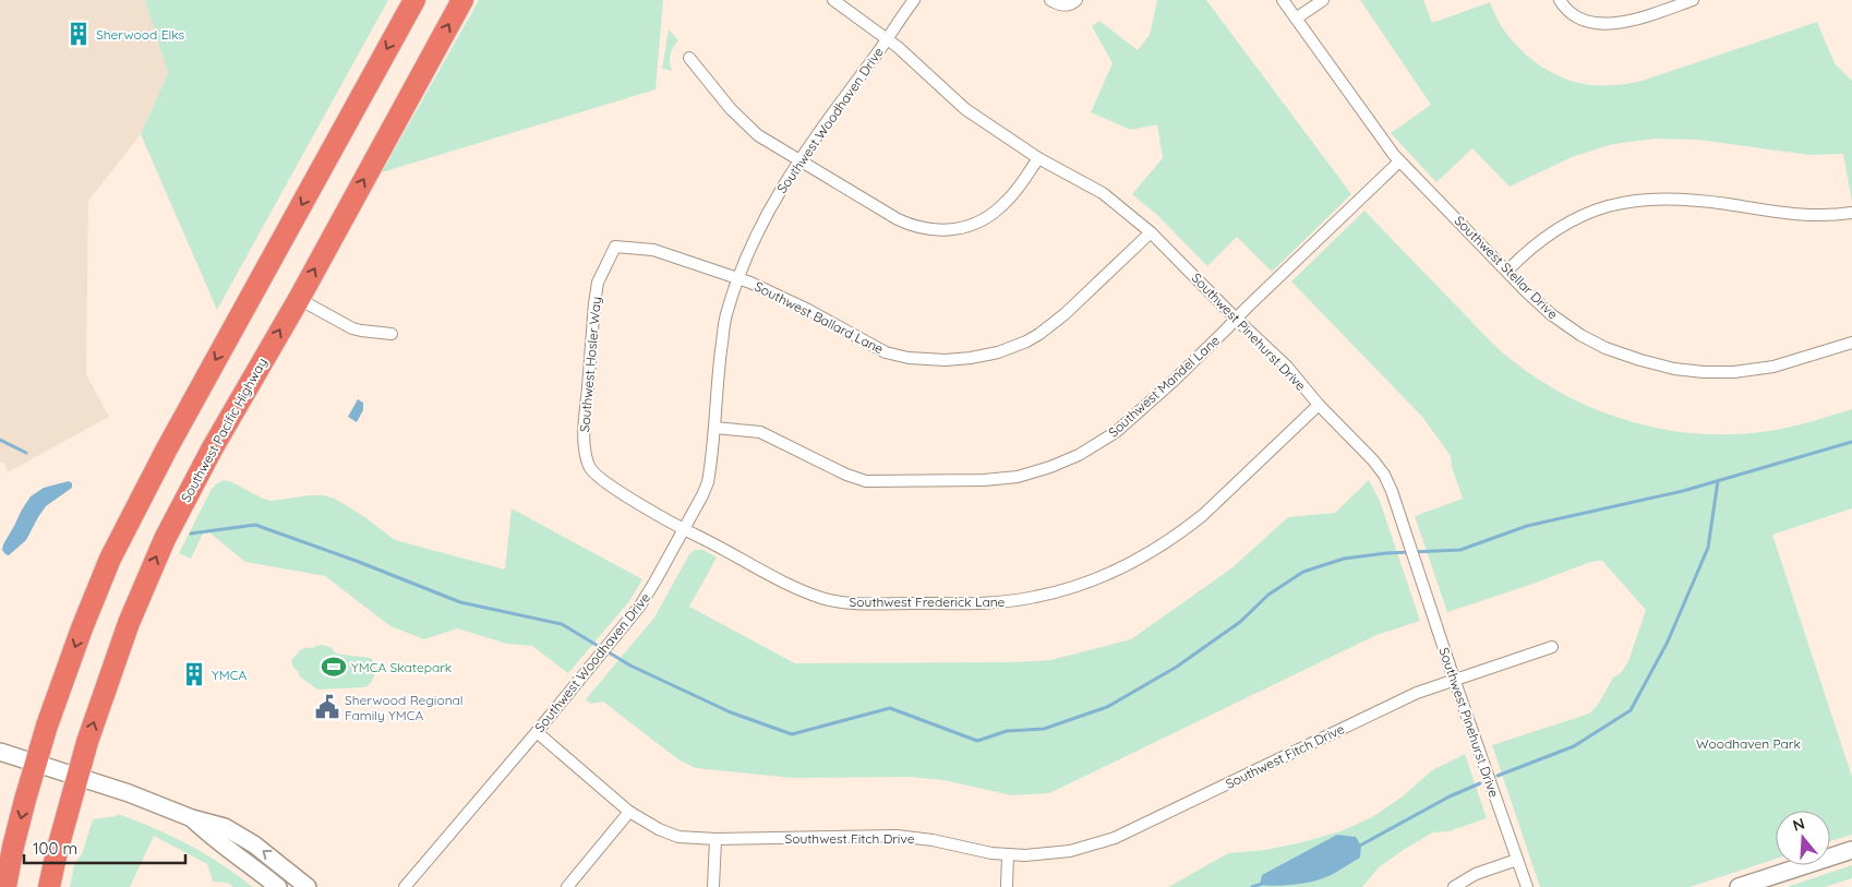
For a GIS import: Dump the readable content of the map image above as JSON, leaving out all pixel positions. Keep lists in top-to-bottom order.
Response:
{
  "streets": {
    "highway": ["Southwest Pacific Highway"],
    "street": [
      "Southwest Woodhaven Drive",
      "Southwest Stellar Drive",
      "Southwest Ballard Lane",
      "Southwest Pinehurst Drive",
      "Southwest Hosler Way",
      "Southwest Mandel Lane",
      "Southwest Frederick Lane",
      "Southwest Fitch Drive"
    ]
  },
  "crossings": [
    ["Southwest Woodhaven Drive", "Southwest Ballard Lane"],
    ["Southwest Woodhaven Drive", "Southwest Pinehurst Drive"],
    ["Southwest Woodhaven Drive", "Southwest Hosler Way"],
    ["Southwest Woodhaven Drive", "Southwest Mandel Lane"],
    ["Southwest Woodhaven Drive", "Southwest Frederick Lane"],
    ["Southwest Woodhaven Drive", "Southwest Fitch Drive"],
    ["Southwest Stellar Drive", "Southwest Mandel Lane"],
    ["Southwest Ballard Lane", "Southwest Pinehurst Drive"],
    ["Southwest Ballard Lane", "Southwest Hosler Way"],
    ["Southwest Pinehurst Drive", "Southwest Mandel Lane"],
    ["Southwest Pinehurst Drive", "Southwest Frederick Lane"],
    ["Southwest Pinehurst Drive", "Southwest Fitch Drive"],
    ["Southwest Hosler Way", "Southwest Frederick Lane"]
  ],
  "parks": ["Woodhaven Park"],
  "places": {
    "building": ["Sherwood Elks", "YMCA"],
    "sports": ["YMCA Skatepark"],
    "public building": ["Sherwood Regional Family YMCA"]
  },
  "scale_bar": "100 m",
  "north": "top"
}
